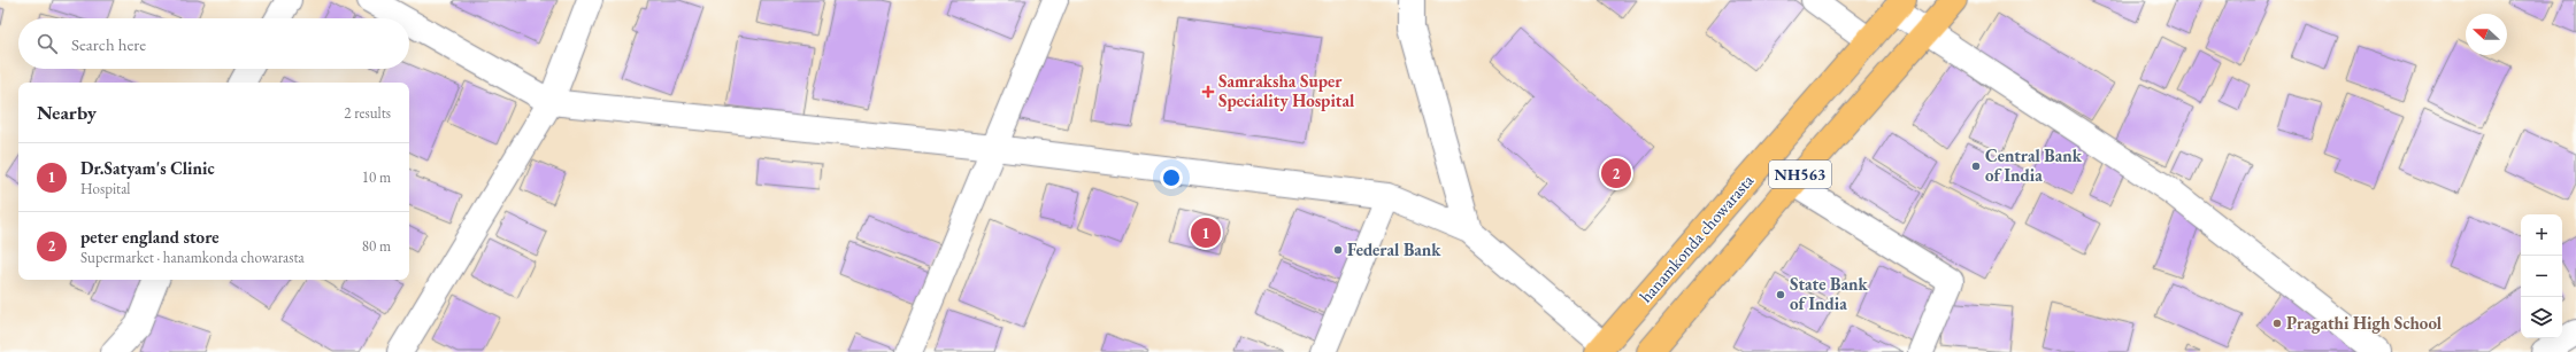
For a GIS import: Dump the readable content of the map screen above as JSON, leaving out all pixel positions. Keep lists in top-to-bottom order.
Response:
{
  "streets": {
    "highway": ["NH563", "hanamkonda chowarasta"]
  },
  "places": {
    "health": ["Samraksha Super Speciality Hospital"],
    "other": [
      "Central Bank of India",
      "Federal Bank",
      "State Bank of India",
      "Pragathi High School"
    ]
  },
  "north": "left",
  "page": {
    "search": "Search here",
    "heading": ["Nearby", "2 results"],
    "list": [
      {
        "mark": "1",
        "name": "Dr.Satyam's Clinic",
        "note": "Hospital",
        "value": "10 m"
      },
      {
        "mark": "2",
        "name": "peter england store",
        "note": "Supermarket · hanamkonda chowarasta",
        "value": "80 m"
      }
    ],
    "pins": ["2", "1"],
    "map_buttons": ["+", "−"]
  }
}
